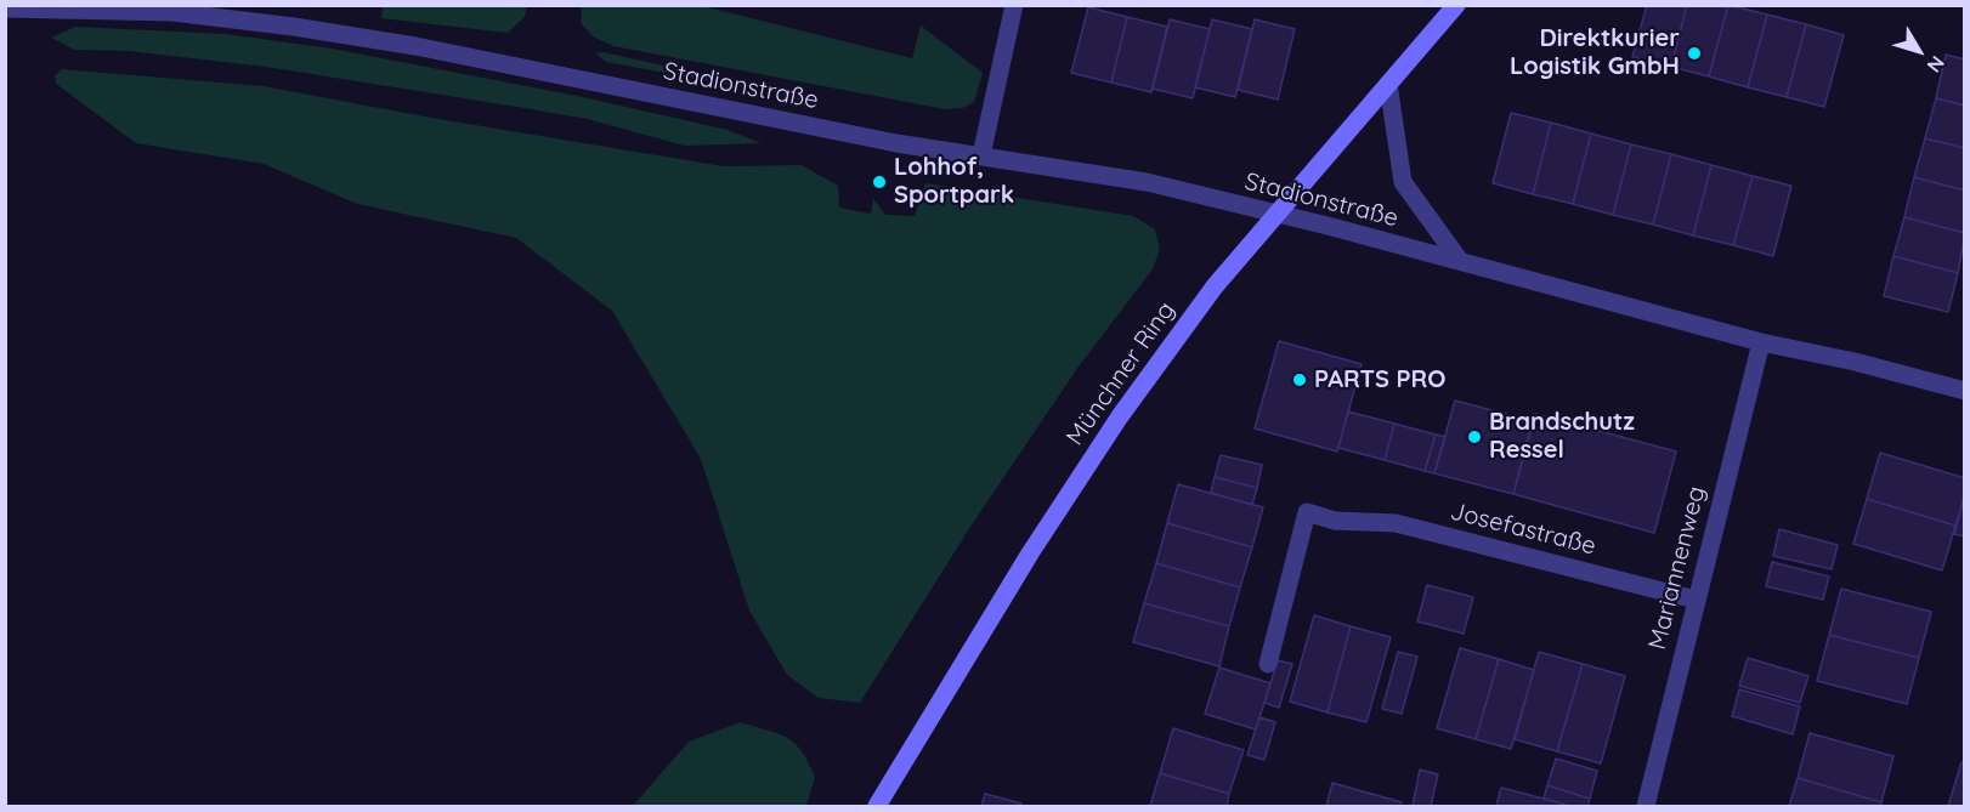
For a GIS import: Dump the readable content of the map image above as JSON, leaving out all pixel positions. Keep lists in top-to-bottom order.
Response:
{
  "streets": {
    "main road": ["Münchner Ring"],
    "street": ["Stadionstraße", "Josefastraße", "Mariannenweg"]
  },
  "crossings": [
    ["Stadionstraße", "Münchner Ring"],
    ["Stadionstraße", "Mariannenweg"],
    ["Josefastraße", "Mariannenweg"]
  ],
  "places": [
    "Direktkurier Logistik GmbH",
    "Lohhof, Sportpark",
    "PARTS PRO",
    "Brandschutz Ressel"
  ],
  "north": "bottom right"
}
